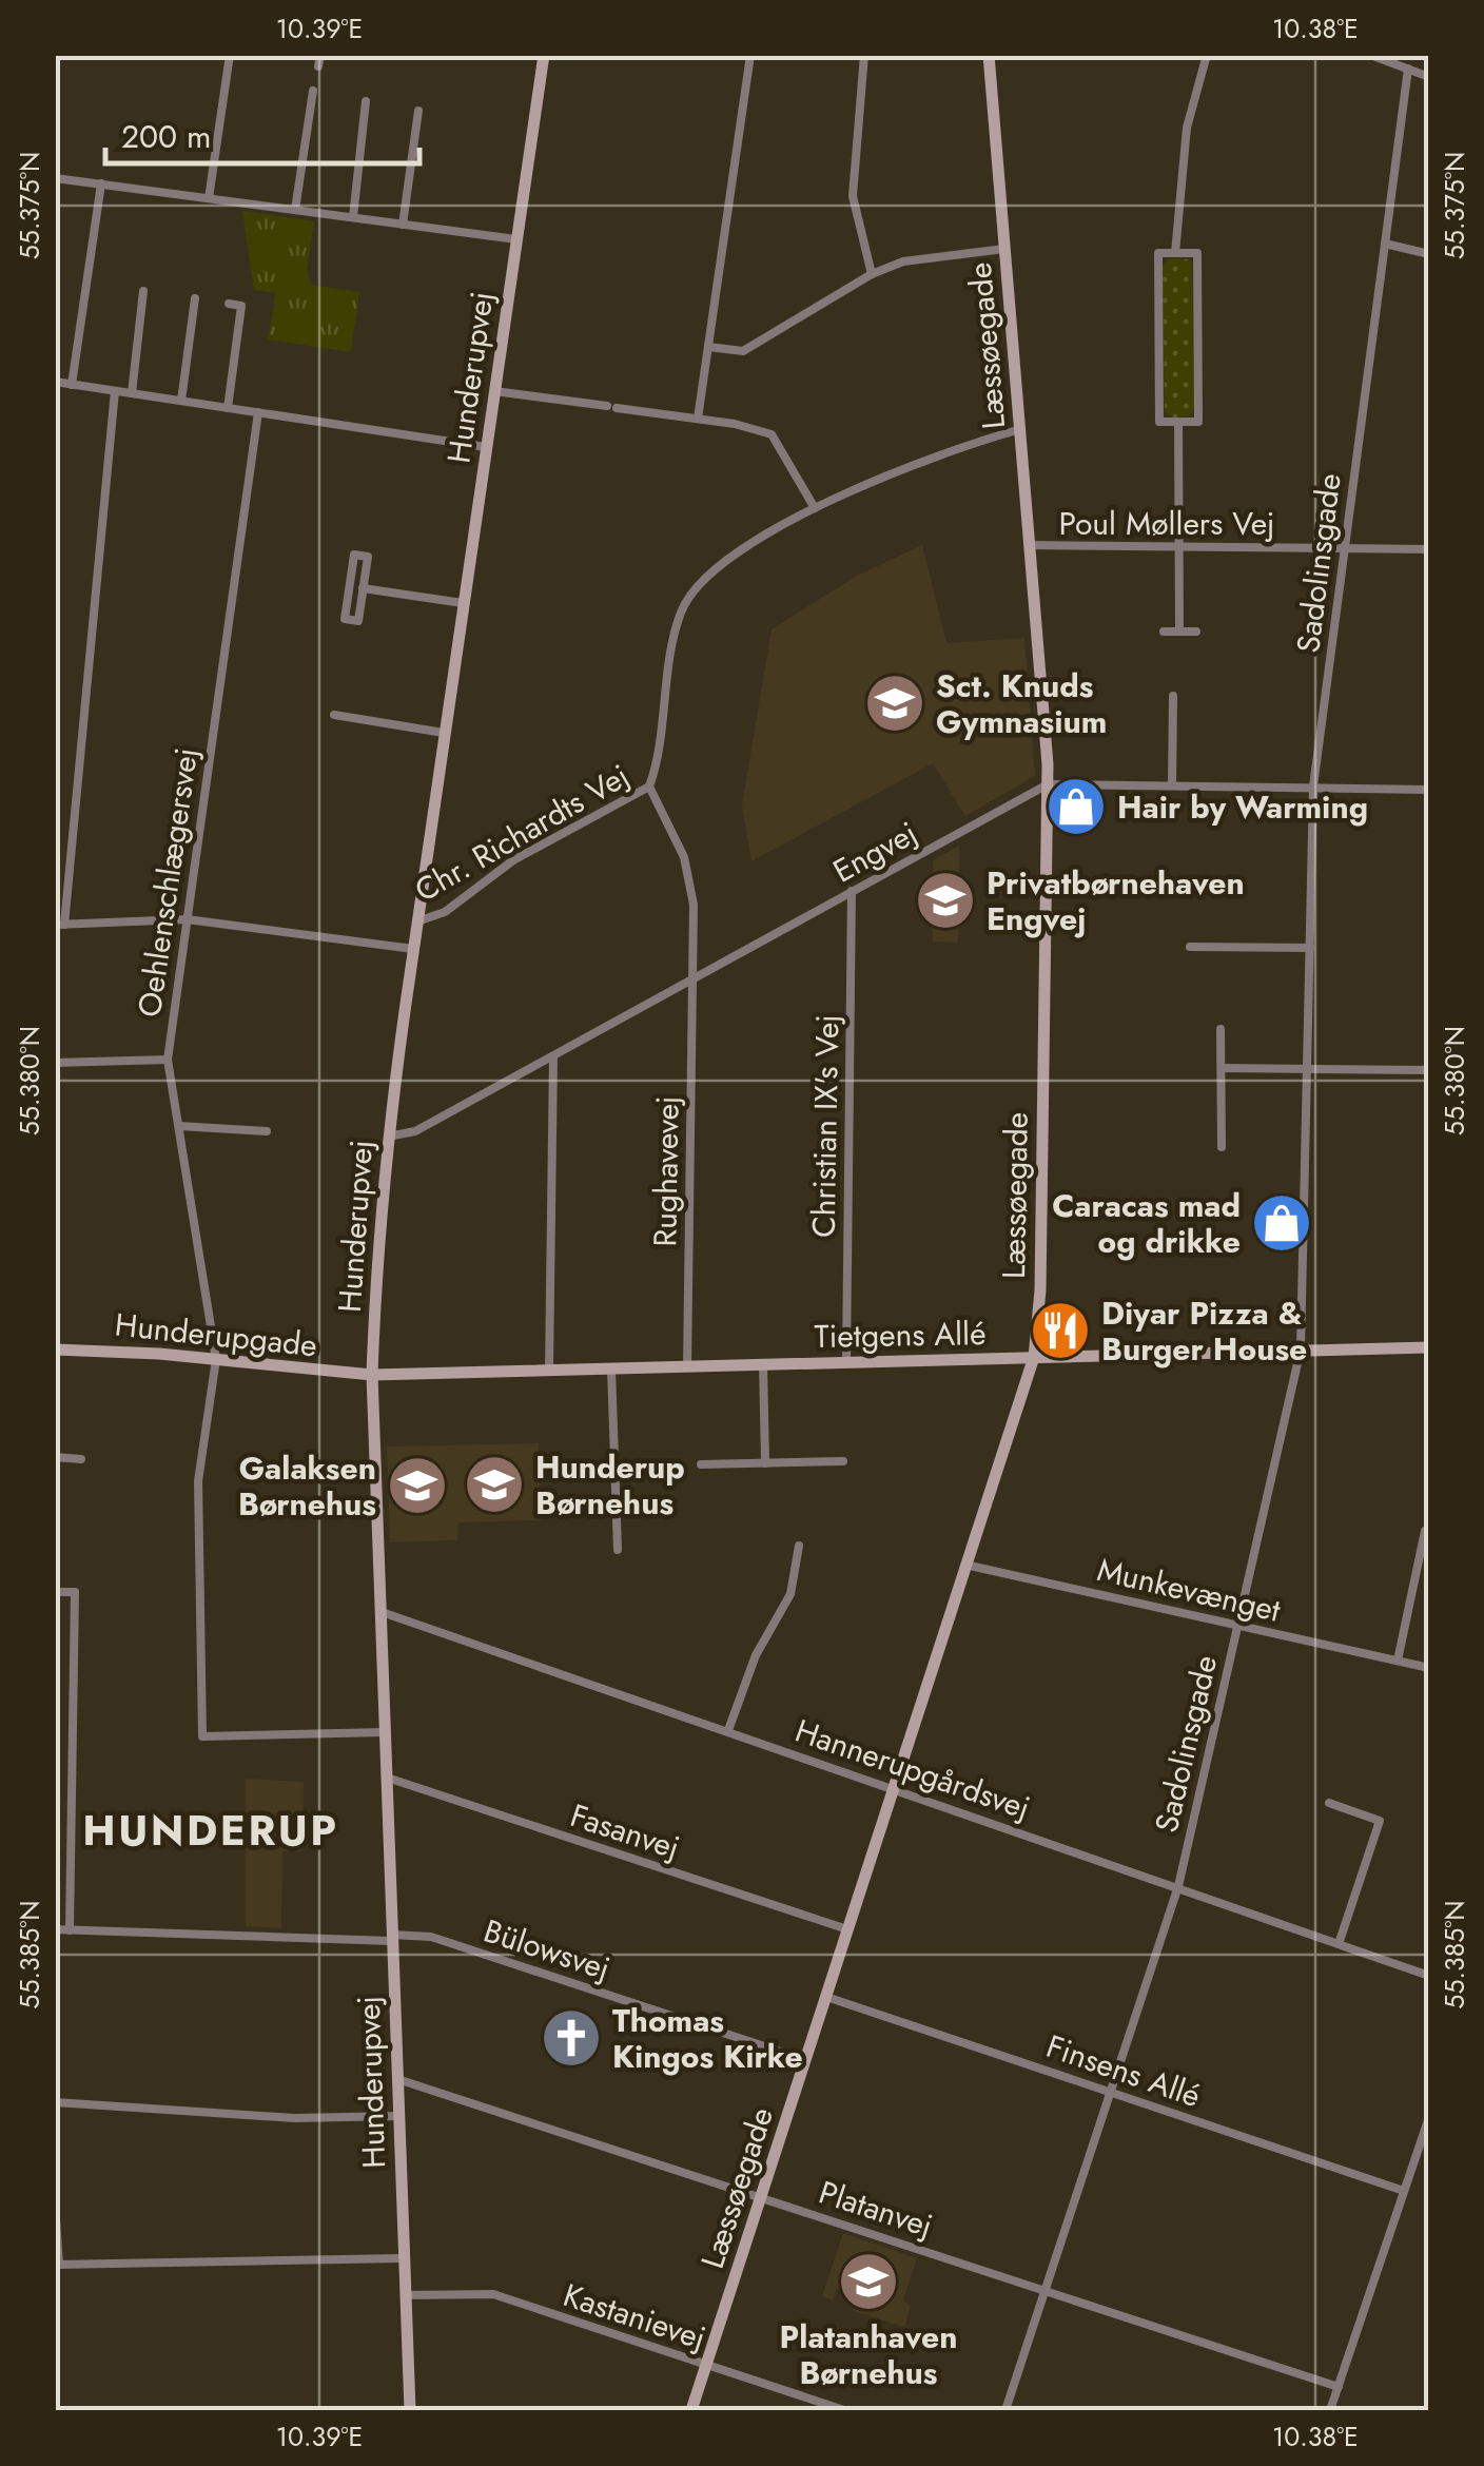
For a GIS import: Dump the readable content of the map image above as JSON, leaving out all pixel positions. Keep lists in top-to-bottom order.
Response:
{
  "streets": {
    "street": [
      "Læssøegade",
      "Hunderupvej",
      "Poul Møllers Vej",
      "Sadolinsgade",
      "Chr. Richardts Vej",
      "Engvej",
      "Oehlenschlægersvej",
      "Christian IX's Vej",
      "Rughavevej",
      "Hunderupgade",
      "Tietgens Allé",
      "Munkevænget",
      "Hannerupgårdsvej",
      "Fasanvej",
      "Bülowsvej",
      "Finsens Allé",
      "Platanvej",
      "Kastanievej"
    ]
  },
  "crossings": [
    ["Læssøegade", "Poul Møllers Vej"],
    ["Læssøegade", "Chr. Richardts Vej"],
    ["Læssøegade", "Engvej"],
    ["Læssøegade", "Tietgens Allé"],
    ["Læssøegade", "Munkevænget"],
    ["Læssøegade", "Hannerupgårdsvej"],
    ["Læssøegade", "Fasanvej"],
    ["Læssøegade", "Bülowsvej"],
    ["Læssøegade", "Finsens Allé"],
    ["Læssøegade", "Platanvej"],
    ["Læssøegade", "Kastanievej"],
    ["Hunderupvej", "Chr. Richardts Vej"],
    ["Hunderupvej", "Engvej"],
    ["Hunderupvej", "Oehlenschlægersvej"],
    ["Hunderupvej", "Hunderupgade"],
    ["Hunderupvej", "Tietgens Allé"],
    ["Hunderupvej", "Hannerupgårdsvej"],
    ["Hunderupvej", "Fasanvej"],
    ["Hunderupvej", "Bülowsvej"],
    ["Hunderupvej", "Platanvej"],
    ["Hunderupvej", "Kastanievej"],
    ["Poul Møllers Vej", "Sadolinsgade"],
    ["Sadolinsgade", "Engvej"],
    ["Sadolinsgade", "Tietgens Allé"],
    ["Sadolinsgade", "Munkevænget"],
    ["Sadolinsgade", "Hannerupgårdsvej"],
    ["Sadolinsgade", "Finsens Allé"],
    ["Sadolinsgade", "Platanvej"],
    ["Chr. Richardts Vej", "Rughavevej"],
    ["Engvej", "Christian IX's Vej"],
    ["Engvej", "Rughavevej"],
    ["Oehlenschlægersvej", "Hunderupgade"],
    ["Christian IX's Vej", "Tietgens Allé"],
    ["Rughavevej", "Tietgens Allé"],
    ["Hunderupgade", "Tietgens Allé"]
  ],
  "districts": ["HUNDERUP"],
  "places": {
    "school or university": [
      "Sct. Knuds Gymnasium",
      "Privatbørnehaven Engvej",
      "Hunderup Børnehus",
      "Galaksen Børnehus",
      "Platanhaven Børnehus"
    ],
    "shop": ["Hair by Warming", "Caracas mad og drikke"],
    "restaurant": ["Diyar Pizza & Burger House"],
    "church": ["Thomas Kingos Kirke"]
  },
  "scale_bar": "200 m",
  "coordinates": [
    "10.39°E",
    "10.38°E",
    "55.375°N",
    "55.380°N",
    "55.385°N"
  ]
}
